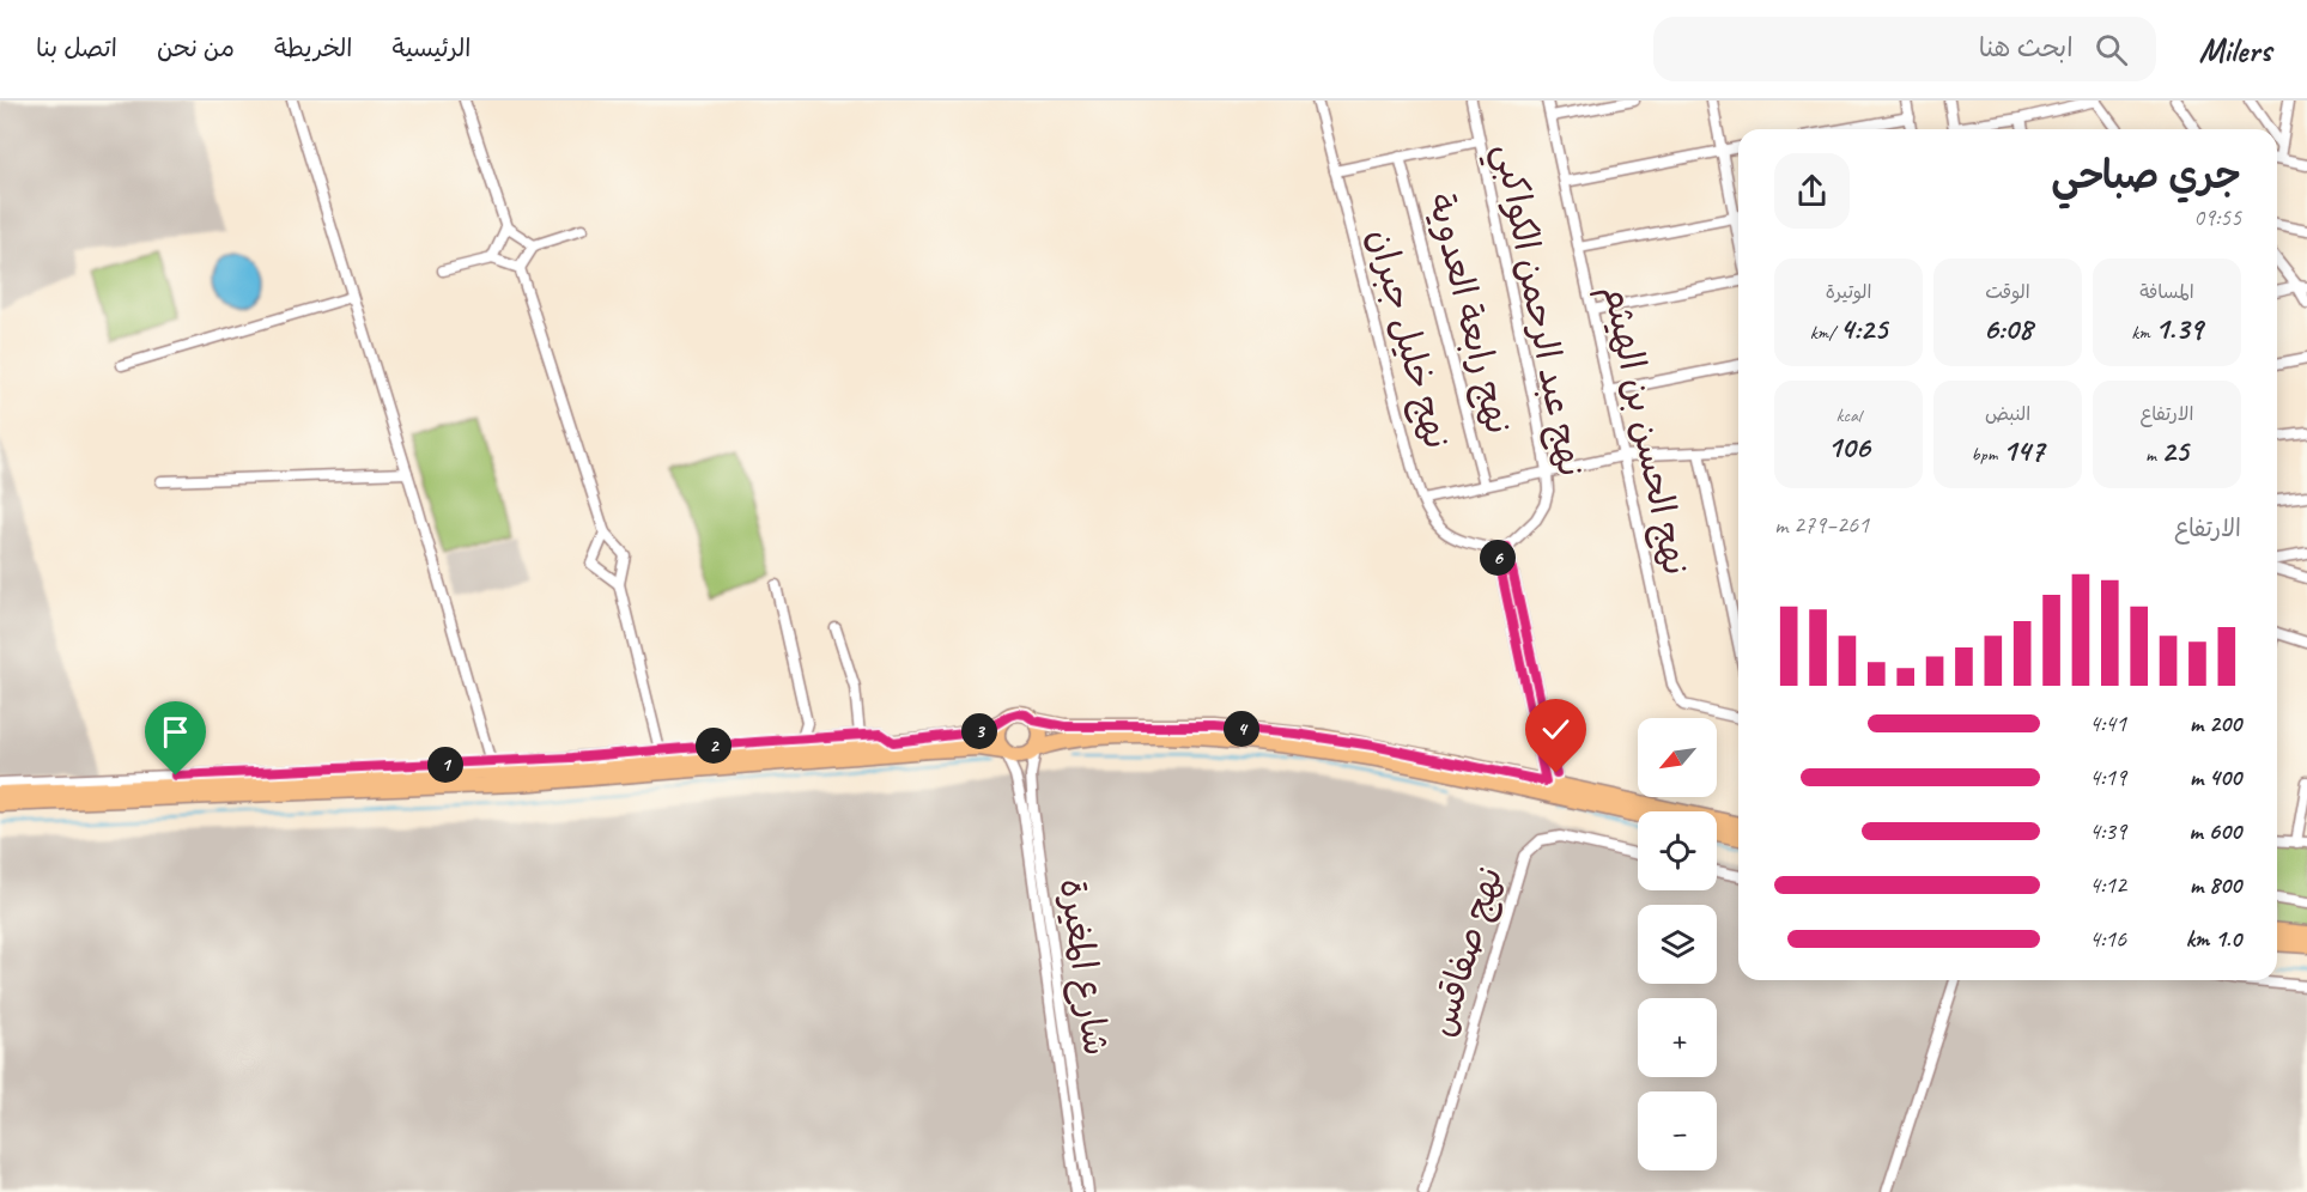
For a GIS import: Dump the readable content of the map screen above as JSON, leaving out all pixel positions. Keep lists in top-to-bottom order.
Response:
{
  "streets": {
    "street": [
      "نهج عبد الرحمن الكواكبي",
      "نهج رابعة العدوية",
      "نهج خليل جبران",
      "نهج الحسن بن الهيثم",
      "نهج صفاقس",
      "شارع المغيرة"
    ]
  },
  "crossings": [
    ["نهج عبد الرحمن الكواكبي", "نهج خليل جبران"]
  ],
  "north": "bottom left",
  "page": {
    "header": "Milers",
    "search": "ابحث هنا",
    "nav": [
      "الرئيسية",
      "الخريطة",
      "من نحن",
      "اتصل بنا"
    ],
    "heading": ["جري صباحي", "09:55"],
    "stats": [
      ["المسافة", "1.39 km"],
      ["الوقت", "6:08"],
      ["الوتيرة", "4:25 /km"],
      ["الارتفاع", "25 m"],
      ["النبض", "147 bpm"],
      ["kcal", "106"]
    ],
    "chart": ["الارتفاع", "261–279 m"],
    "pins": [
      "6",
      "4",
      "3",
      "2",
      "1"
    ],
    "list": [
      {
        "name": "200 m",
        "note": "4:41"
      },
      {
        "name": "400 m",
        "note": "4:19"
      },
      {
        "name": "600 m",
        "note": "4:39"
      },
      {
        "name": "800 m",
        "note": "4:12"
      },
      {
        "name": "1.0 km",
        "note": "4:16"
      }
    ],
    "map_buttons": ["+", "−"]
  }
}
